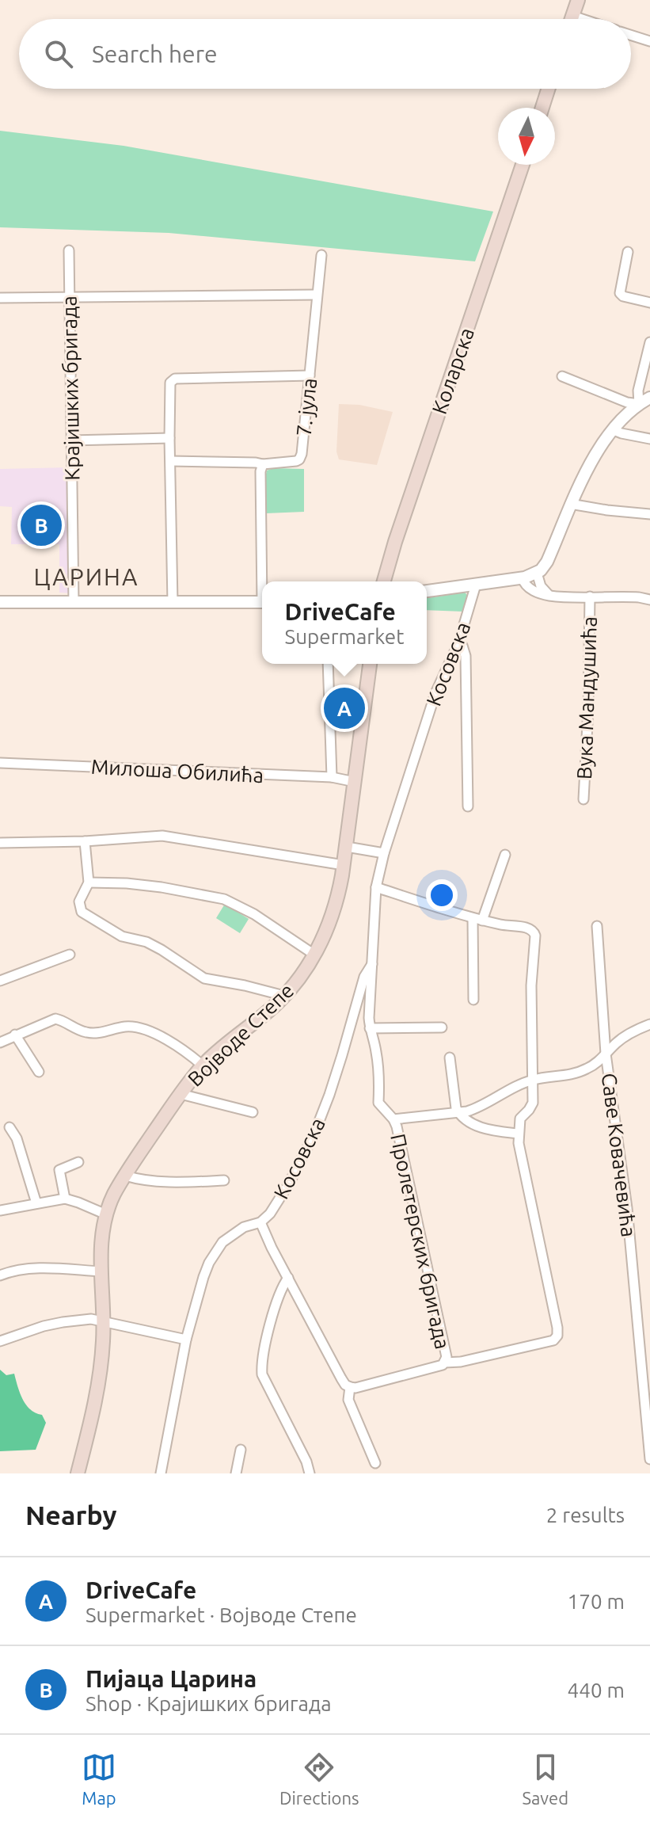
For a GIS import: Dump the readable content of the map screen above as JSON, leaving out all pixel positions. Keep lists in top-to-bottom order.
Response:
{
  "streets": {
    "main road": ["Коларска", "Војводе Степе"],
    "street": [
      "Крајишких бригада",
      "7. јула",
      "Косовска",
      "Вука Мандушића",
      "Милоша Обилића",
      "Саве Ковачевића",
      "Пролетерских бригада"
    ]
  },
  "crossings": [
    ["Косовска", "Пролетерских бригада"],
    ["Милоша Обилића", "Војводе Степе"]
  ],
  "districts": ["ЦАРИНА"],
  "north": "bottom",
  "page": {
    "search": "Search here",
    "pins": ["B", "A"],
    "popup": ["DriveCafe", "Supermarket"],
    "heading": ["Nearby", "2 results"],
    "list": [
      {
        "mark": "A",
        "name": "DriveCafe",
        "note": "Supermarket · Војводе Степе",
        "value": "170 m"
      },
      {
        "mark": "B",
        "name": "Пијаца Царина",
        "note": "Shop · Крајишких бригада",
        "value": "440 m"
      }
    ],
    "nav": ["Map", "Directions", "Saved"]
  }
}
